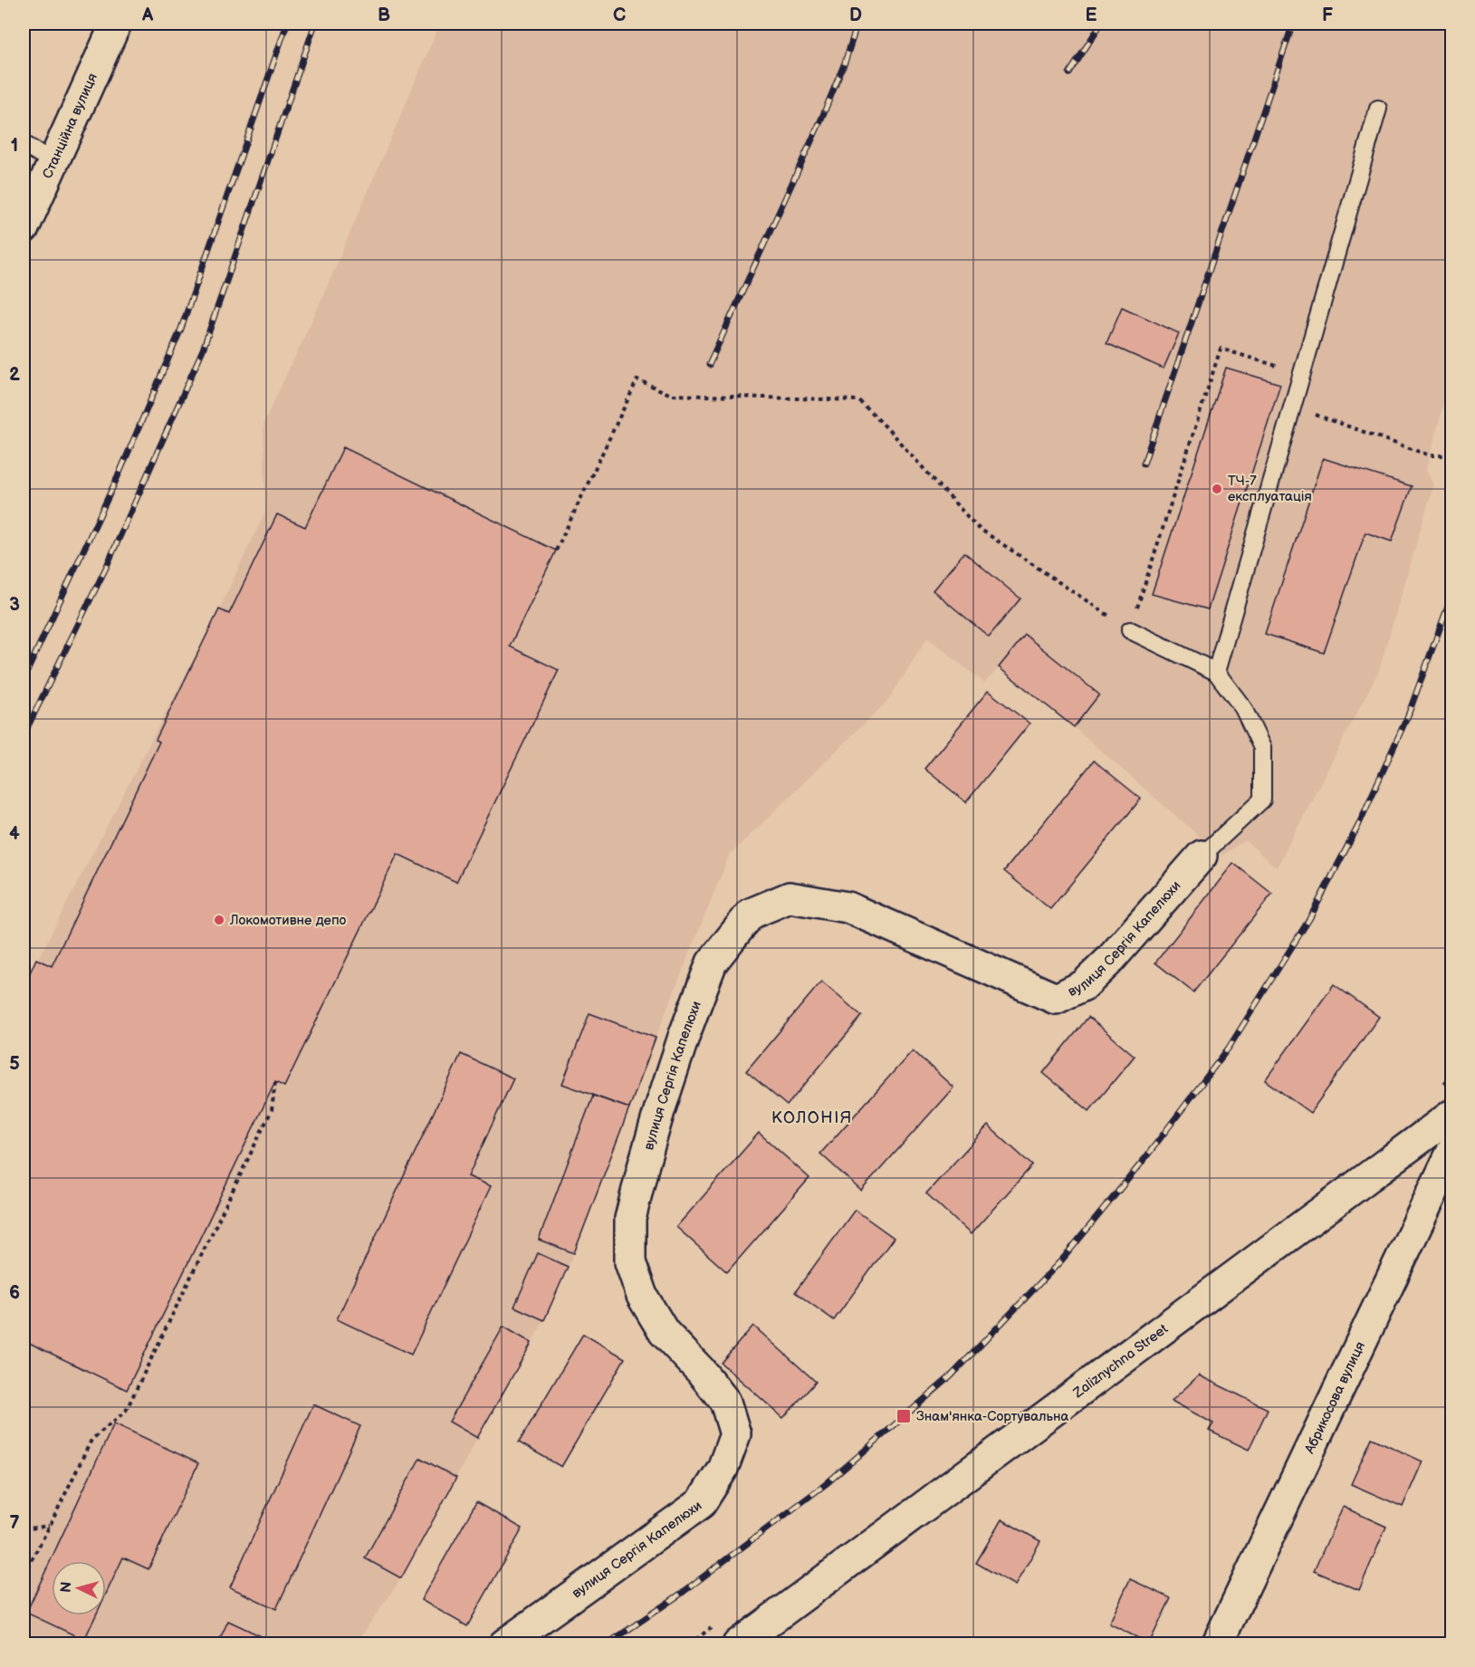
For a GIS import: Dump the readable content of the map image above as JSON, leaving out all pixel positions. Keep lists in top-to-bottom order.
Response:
{
  "streets": {
    "street": [
      "Станційна вулиця",
      "вулиця Сергія Капелюхи",
      "Zaliznychna Street",
      "Абрикосова вулиця"
    ]
  },
  "districts": ["КОЛОНІЯ"],
  "places": {
    "other": ["ТЧ-7 експлуатація", "Локомотивне депо"],
    "transit": ["Знам'янка-Сортувальна"]
  },
  "north": "left",
  "grid": {
    "columns": [
      "A",
      "B",
      "C",
      "D",
      "E",
      "F"
    ],
    "rows": [
      "1",
      "2",
      "3",
      "4",
      "5",
      "6",
      "7"
    ]
  }
}
